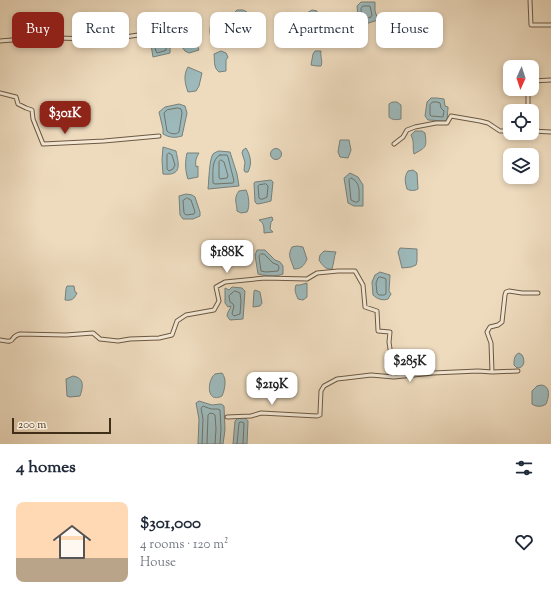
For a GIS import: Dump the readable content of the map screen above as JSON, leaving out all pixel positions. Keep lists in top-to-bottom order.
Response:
{
  "scale_bar": "200 m",
  "north": "bottom",
  "page": {
    "chip": [
      "Buy",
      "Rent",
      "Filters",
      "New",
      "Apartment",
      "House"
    ],
    "price": [
      "$301K",
      "$188K",
      "$285K",
      "$219K"
    ],
    "scale": "200 m",
    "heading": "4 homes",
    "list": [
      {
        "name": "$301,000",
        "note": "4 rooms · 120 m² · House"
      }
    ]
  }
}
